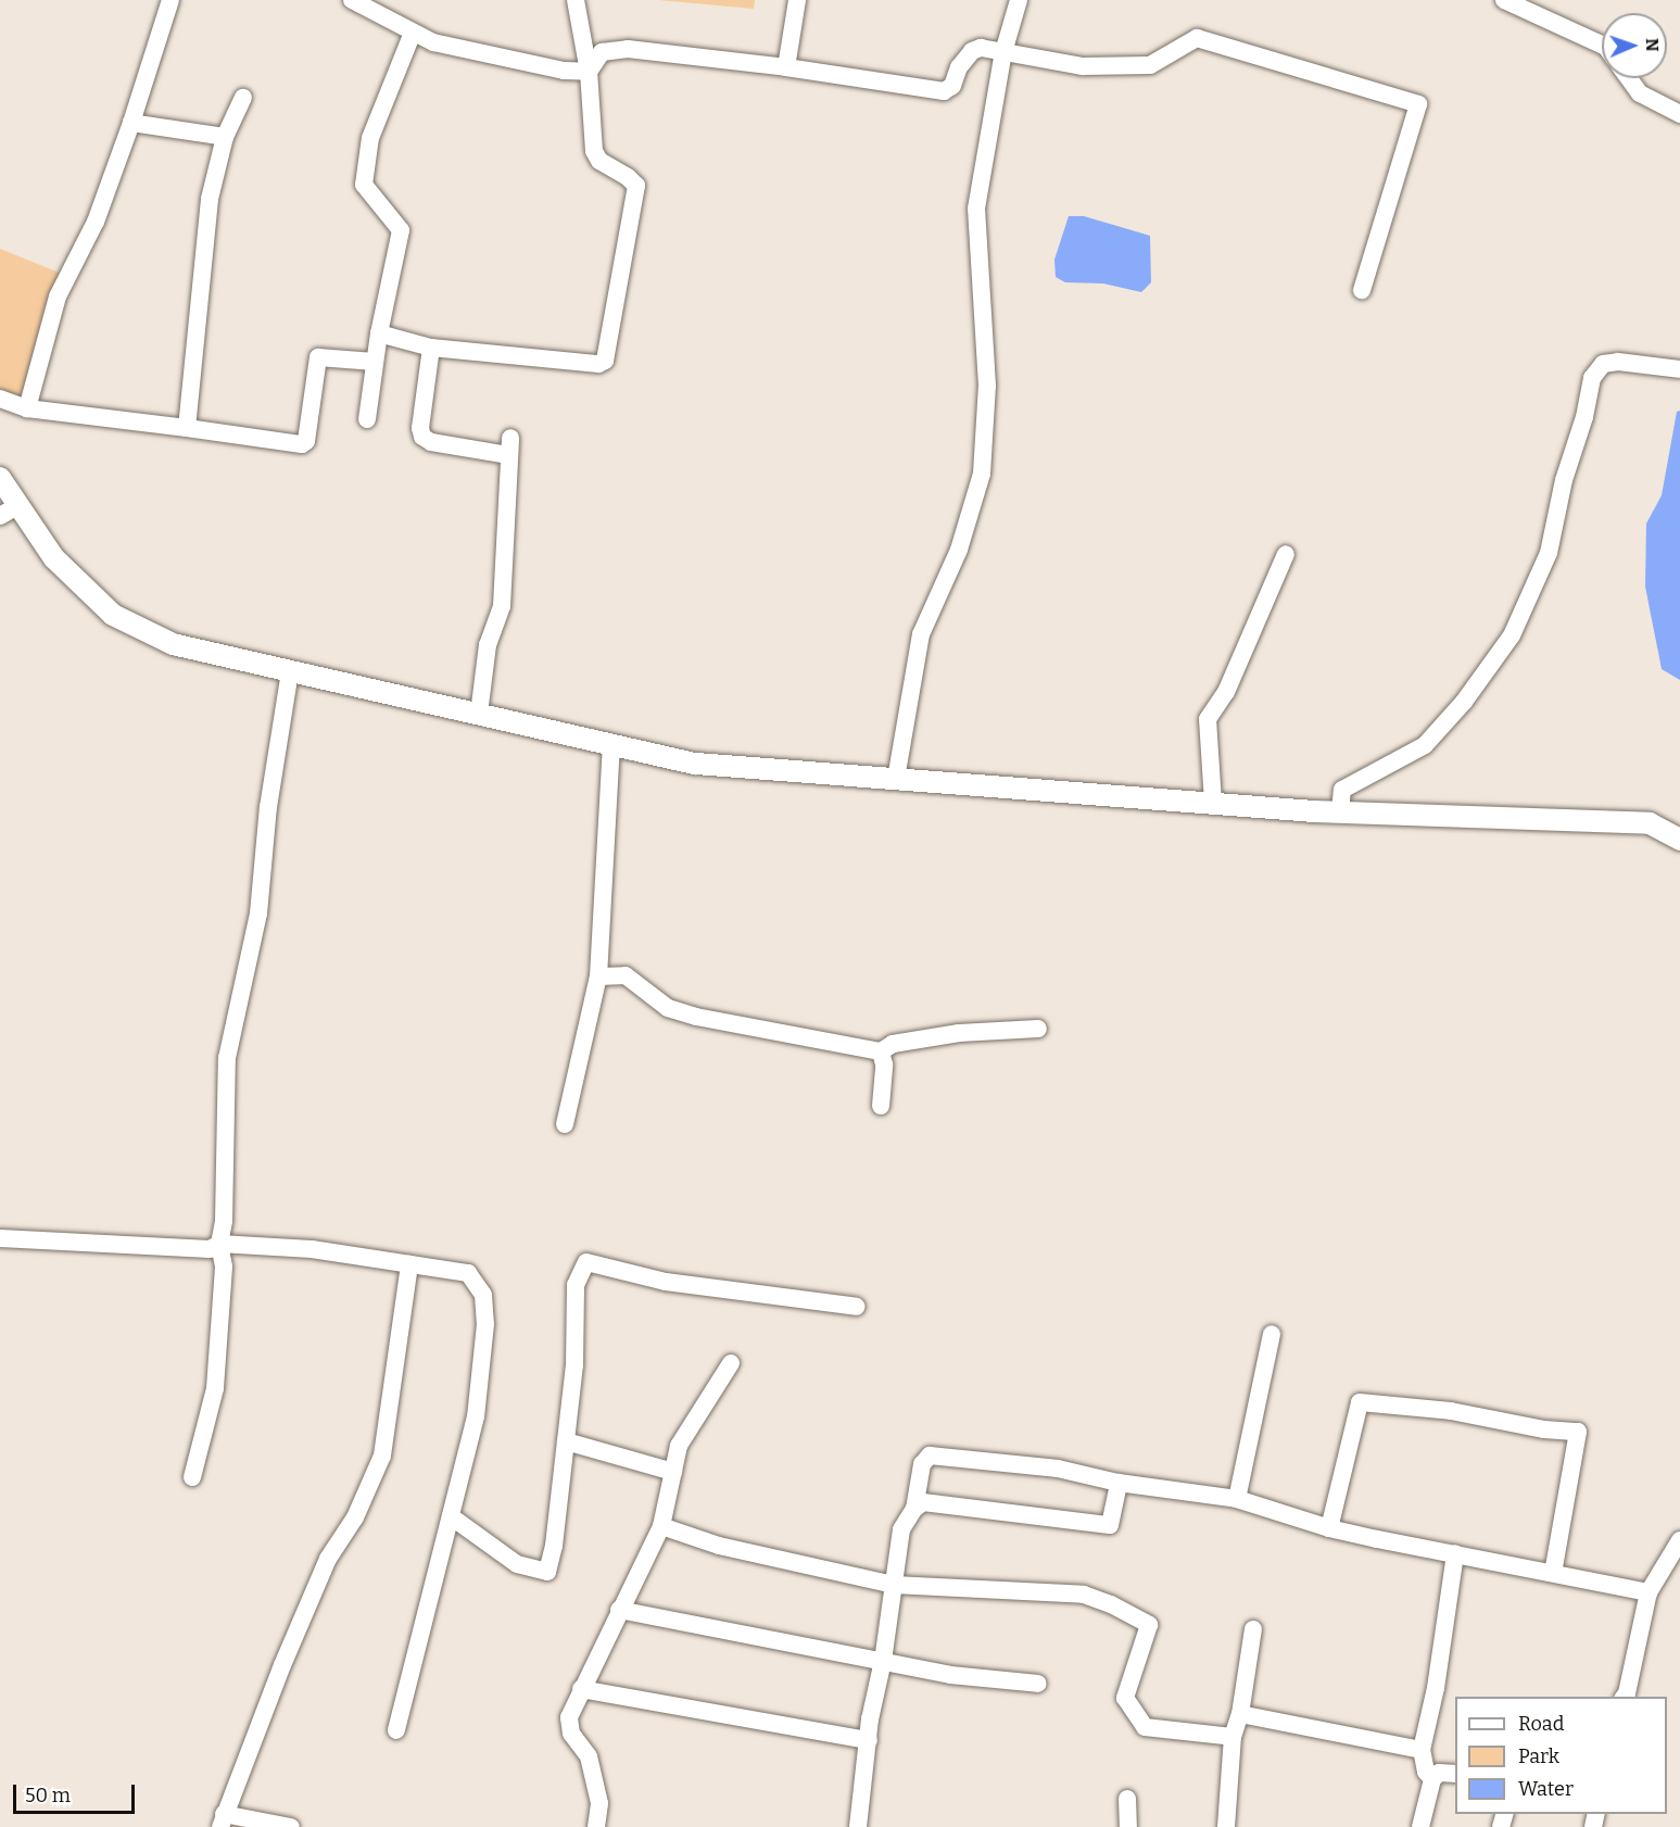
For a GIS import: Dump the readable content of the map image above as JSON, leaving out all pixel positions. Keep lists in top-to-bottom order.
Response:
{
  "legend": ["Road", "Park", "Water"],
  "scale_bar": "50 m",
  "north": "right"
}
